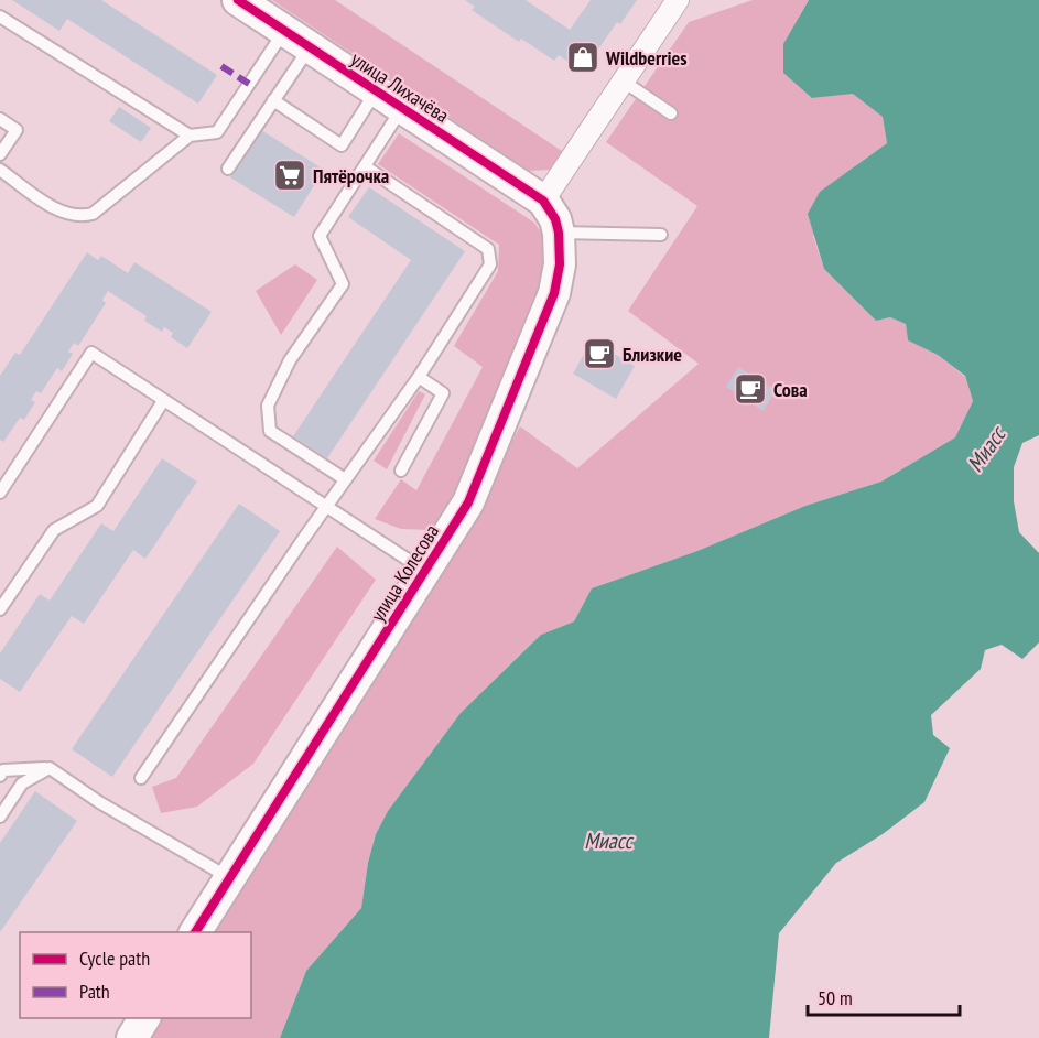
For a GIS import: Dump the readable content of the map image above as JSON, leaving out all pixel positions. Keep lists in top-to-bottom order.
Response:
{
  "streets": {
    "street": ["улица Лихачёва", "улица Колесова"]
  },
  "crossings": [
    ["улица Лихачёва", "улица Колесова"]
  ],
  "water": ["Миасс"],
  "places": {
    "shop": ["Wildberries"],
    "supermarket": ["Пятёрочка"],
    "cafe": ["Близкие", "Сова"]
  },
  "legend": ["Cycle path", "Path"],
  "scale_bar": "50 m"
}
